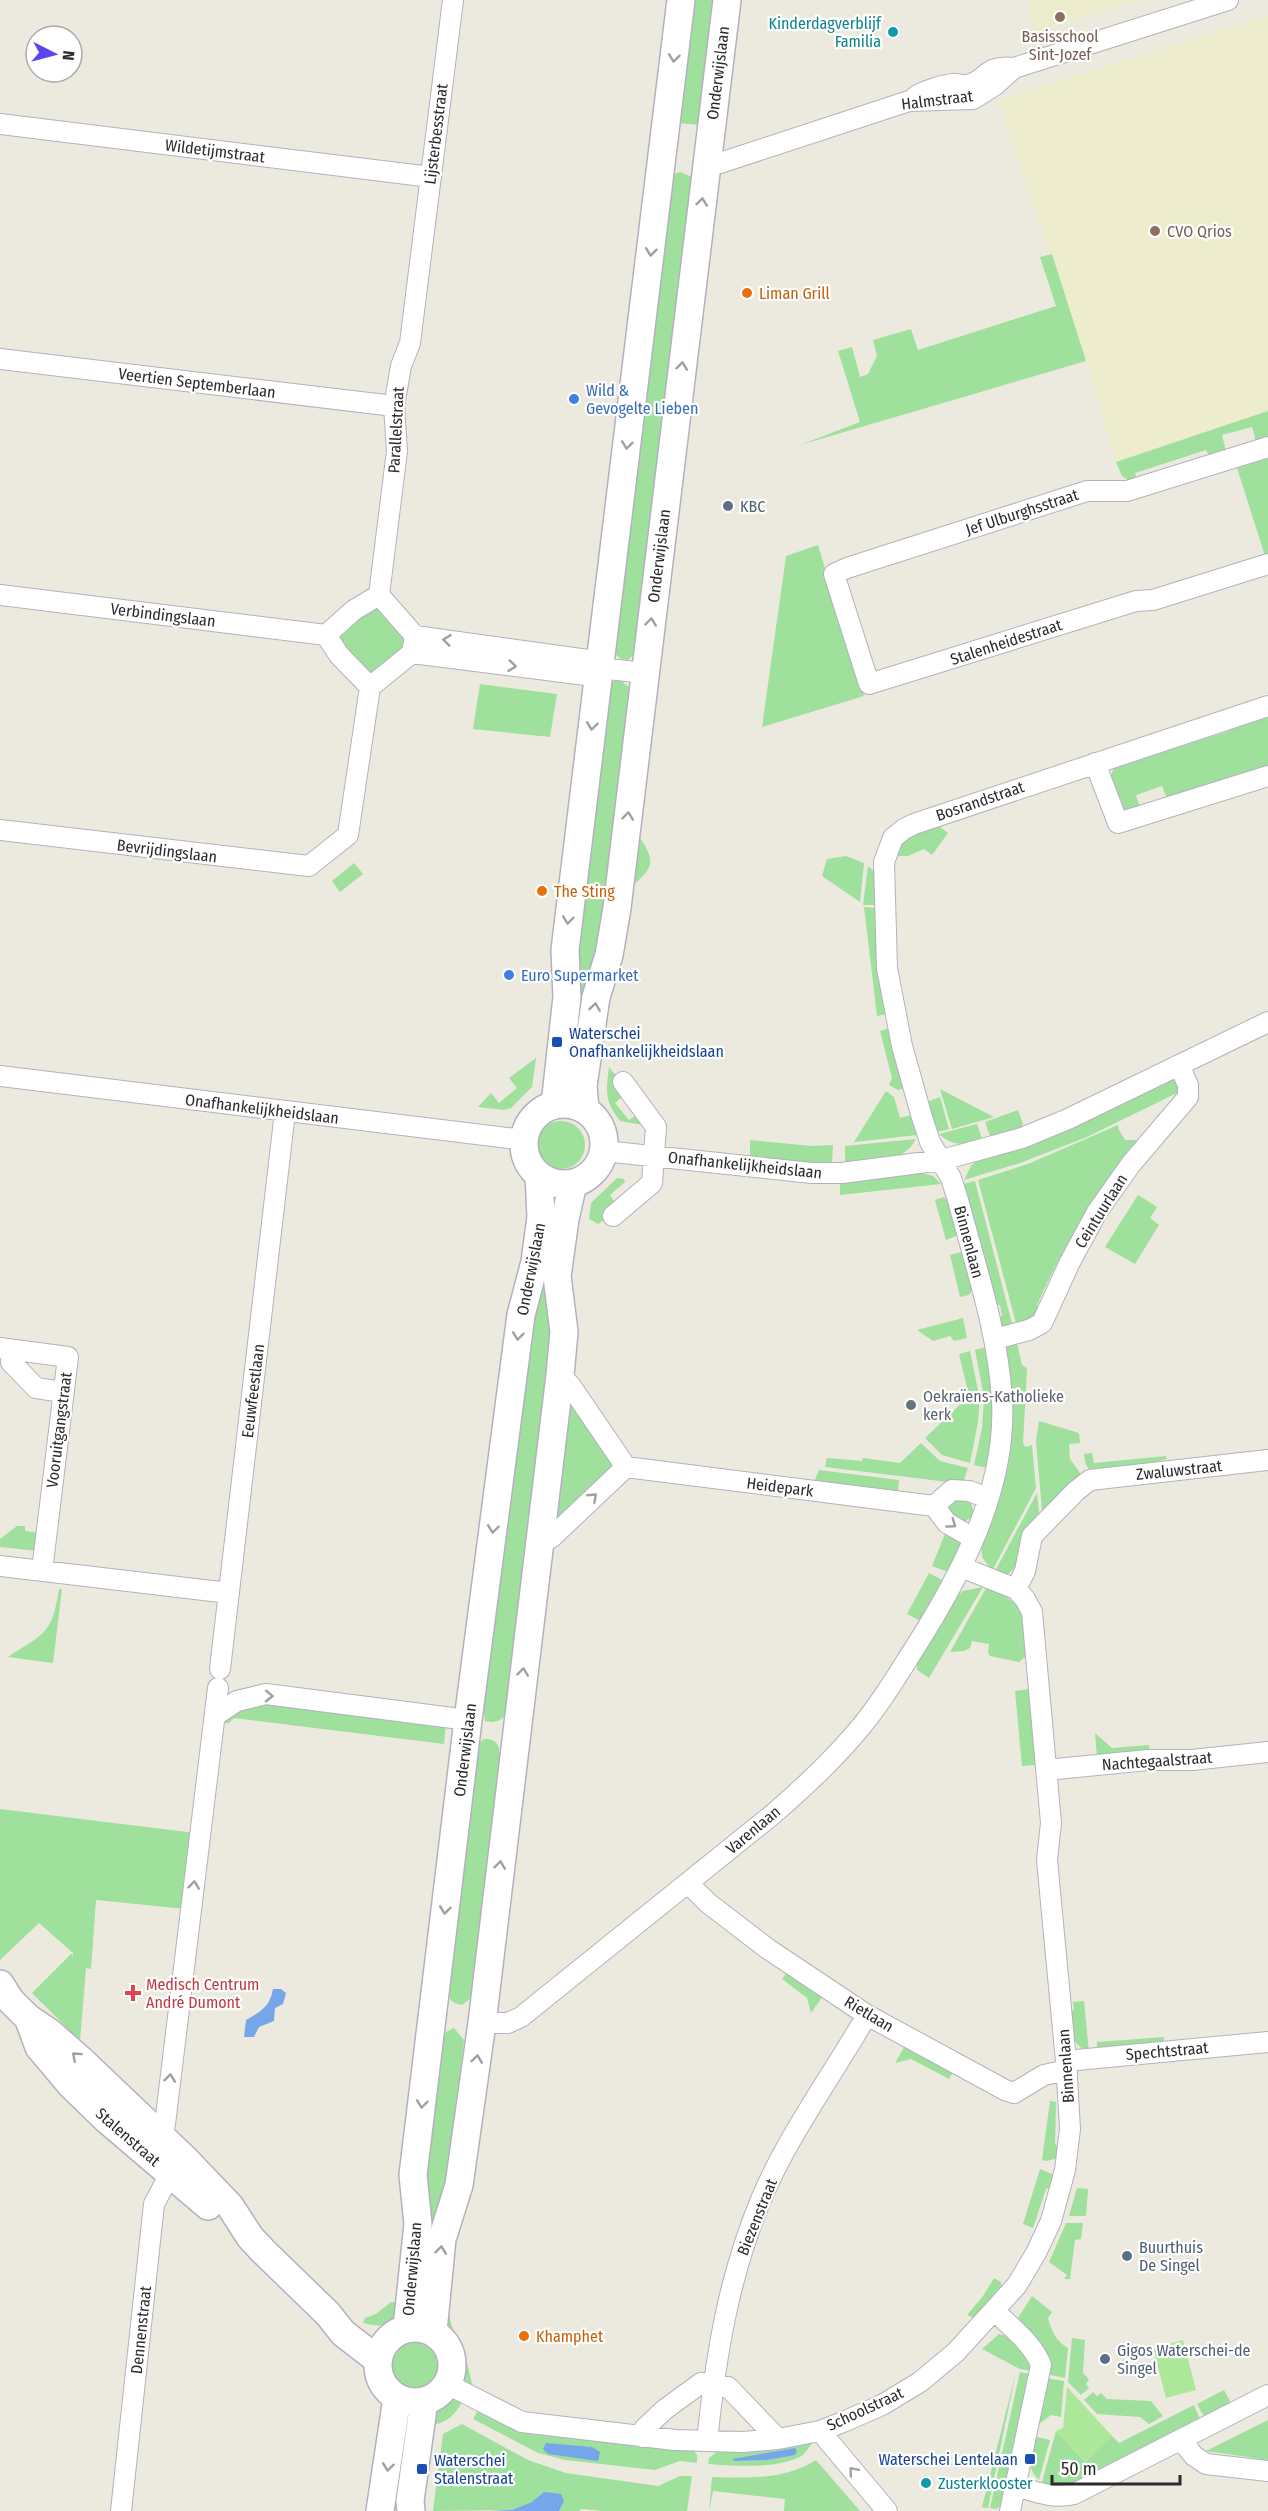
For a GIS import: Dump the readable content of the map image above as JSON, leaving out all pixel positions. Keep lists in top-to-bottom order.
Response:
{
  "streets": {
    "main road": ["Onderwijslaan", "Stalenstraat"],
    "street": [
      "Halmstraat",
      "Lijsterbesstraat",
      "Wildetijmstraat",
      "Veertien Septemberlaan",
      "Parallelstraat",
      "Jef Ulburghsstraat",
      "Verbindingslaan",
      "Stalenheidestraat",
      "Bosrandstraat",
      "Bevrijdingslaan",
      "Onafhankelijkheidslaan",
      "Ceintuurlaan",
      "Binnenlaan",
      "Eeuwfeestlaan",
      "Vooruitgangstraat",
      "Zwaluwstraat",
      "Heidepark",
      "Nachtegaalstraat",
      "Varenlaan",
      "Rietlaan",
      "Spechtstraat",
      "Biezenstraat",
      "Dennenstraat",
      "Schoolstraat"
    ]
  },
  "crossings": [
    ["Onderwijslaan", "Halmstraat"],
    ["Onderwijslaan", "Onafhankelijkheidslaan"],
    ["Onderwijslaan", "Varenlaan"],
    ["Onderwijslaan", "Stalenstraat"],
    ["Onderwijslaan", "Schoolstraat"],
    ["Lijsterbesstraat", "Wildetijmstraat"],
    ["Lijsterbesstraat", "Parallelstraat"],
    ["Veertien Septemberlaan", "Parallelstraat"],
    ["Jef Ulburghsstraat", "Stalenheidestraat"],
    ["Bosrandstraat", "Binnenlaan"],
    ["Onafhankelijkheidslaan", "Binnenlaan"],
    ["Onafhankelijkheidslaan", "Eeuwfeestlaan"],
    ["Ceintuurlaan", "Binnenlaan"],
    ["Binnenlaan", "Zwaluwstraat"],
    ["Binnenlaan", "Nachtegaalstraat"],
    ["Binnenlaan", "Varenlaan"],
    ["Binnenlaan", "Rietlaan"],
    ["Binnenlaan", "Spechtstraat"],
    ["Binnenlaan", "Schoolstraat"],
    ["Eeuwfeestlaan", "Stalenstraat"],
    ["Varenlaan", "Rietlaan"],
    ["Rietlaan", "Spechtstraat"],
    ["Rietlaan", "Biezenstraat"],
    ["Stalenstraat", "Dennenstraat"],
    ["Stalenstraat", "Schoolstraat"],
    ["Biezenstraat", "Schoolstraat"]
  ],
  "one_way": ["Eeuwfeestlaan"],
  "places": {
    "other": [
      "Basisschool Sint-Jozef",
      "Kinderdagverblijf Familia",
      "CVO Qrios",
      "Liman Grill",
      "Wild & Gevogelte Lieben",
      "KBC",
      "The Sting",
      "Euro Supermarket",
      "Oekraïens-Katholieke kerk",
      "Buurthuis De Singel",
      "Khamphet",
      "Gigos Waterschei-de Singel",
      "Zusterklooster"
    ],
    "transit": ["Waterschei Onafhankelijkheidslaan", "Waterschei Lentelaan", "Waterschei Stalenstraat"],
    "health": ["Medisch Centrum André Dumont"]
  },
  "scale_bar": "50 m",
  "north": "right"
}
